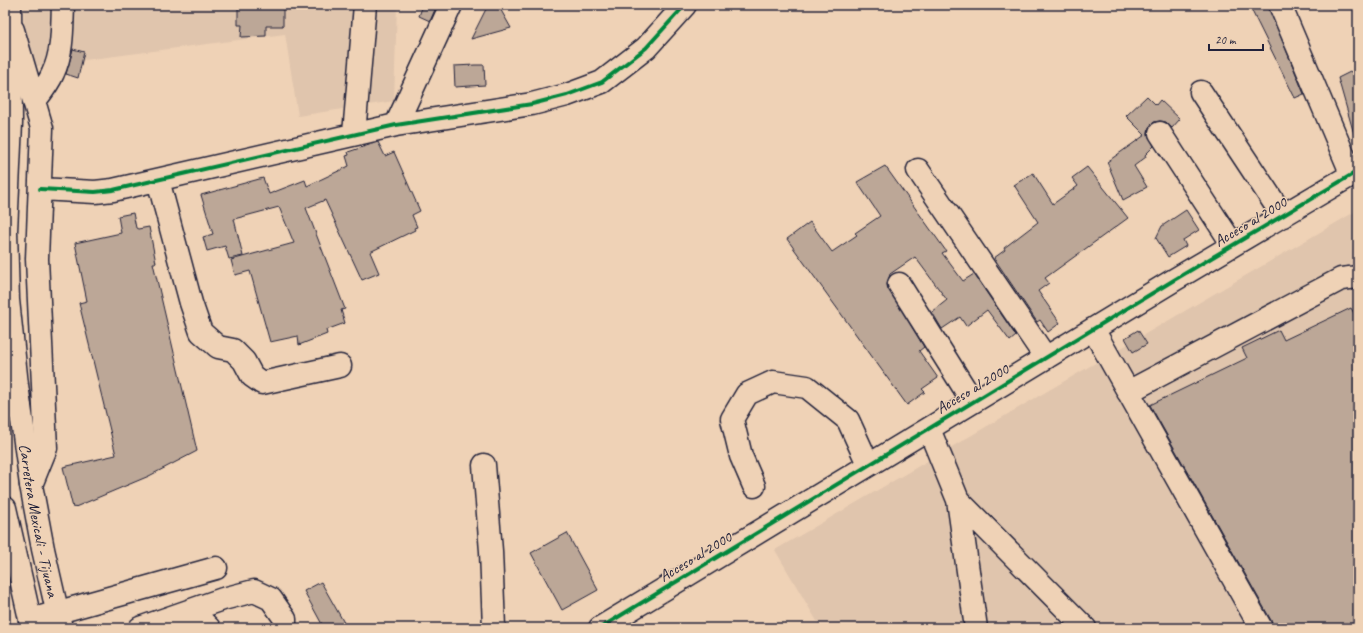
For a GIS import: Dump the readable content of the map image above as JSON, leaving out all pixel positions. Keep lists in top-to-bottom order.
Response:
{
  "streets": {
    "main road": ["Acceso al 2000", "Carretera Mexicali - Tijuana"]
  },
  "scale_bar": "20 m"
}
